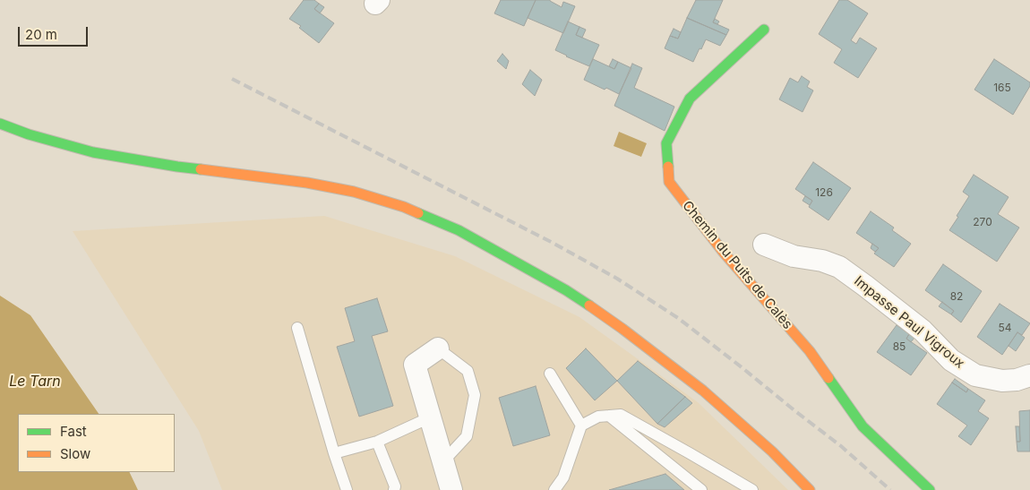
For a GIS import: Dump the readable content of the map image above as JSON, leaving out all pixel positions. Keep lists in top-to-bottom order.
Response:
{
  "streets": {
    "main road": ["Chemin du Puits de Calès"],
    "street": ["Impasse Paul Vigroux"]
  },
  "water": ["Le Tarn"],
  "house_numbers": [
    "165",
    "126",
    "270",
    "82",
    "54",
    "85"
  ],
  "legend": ["Fast", "Slow"],
  "scale_bar": "20 m"
}
